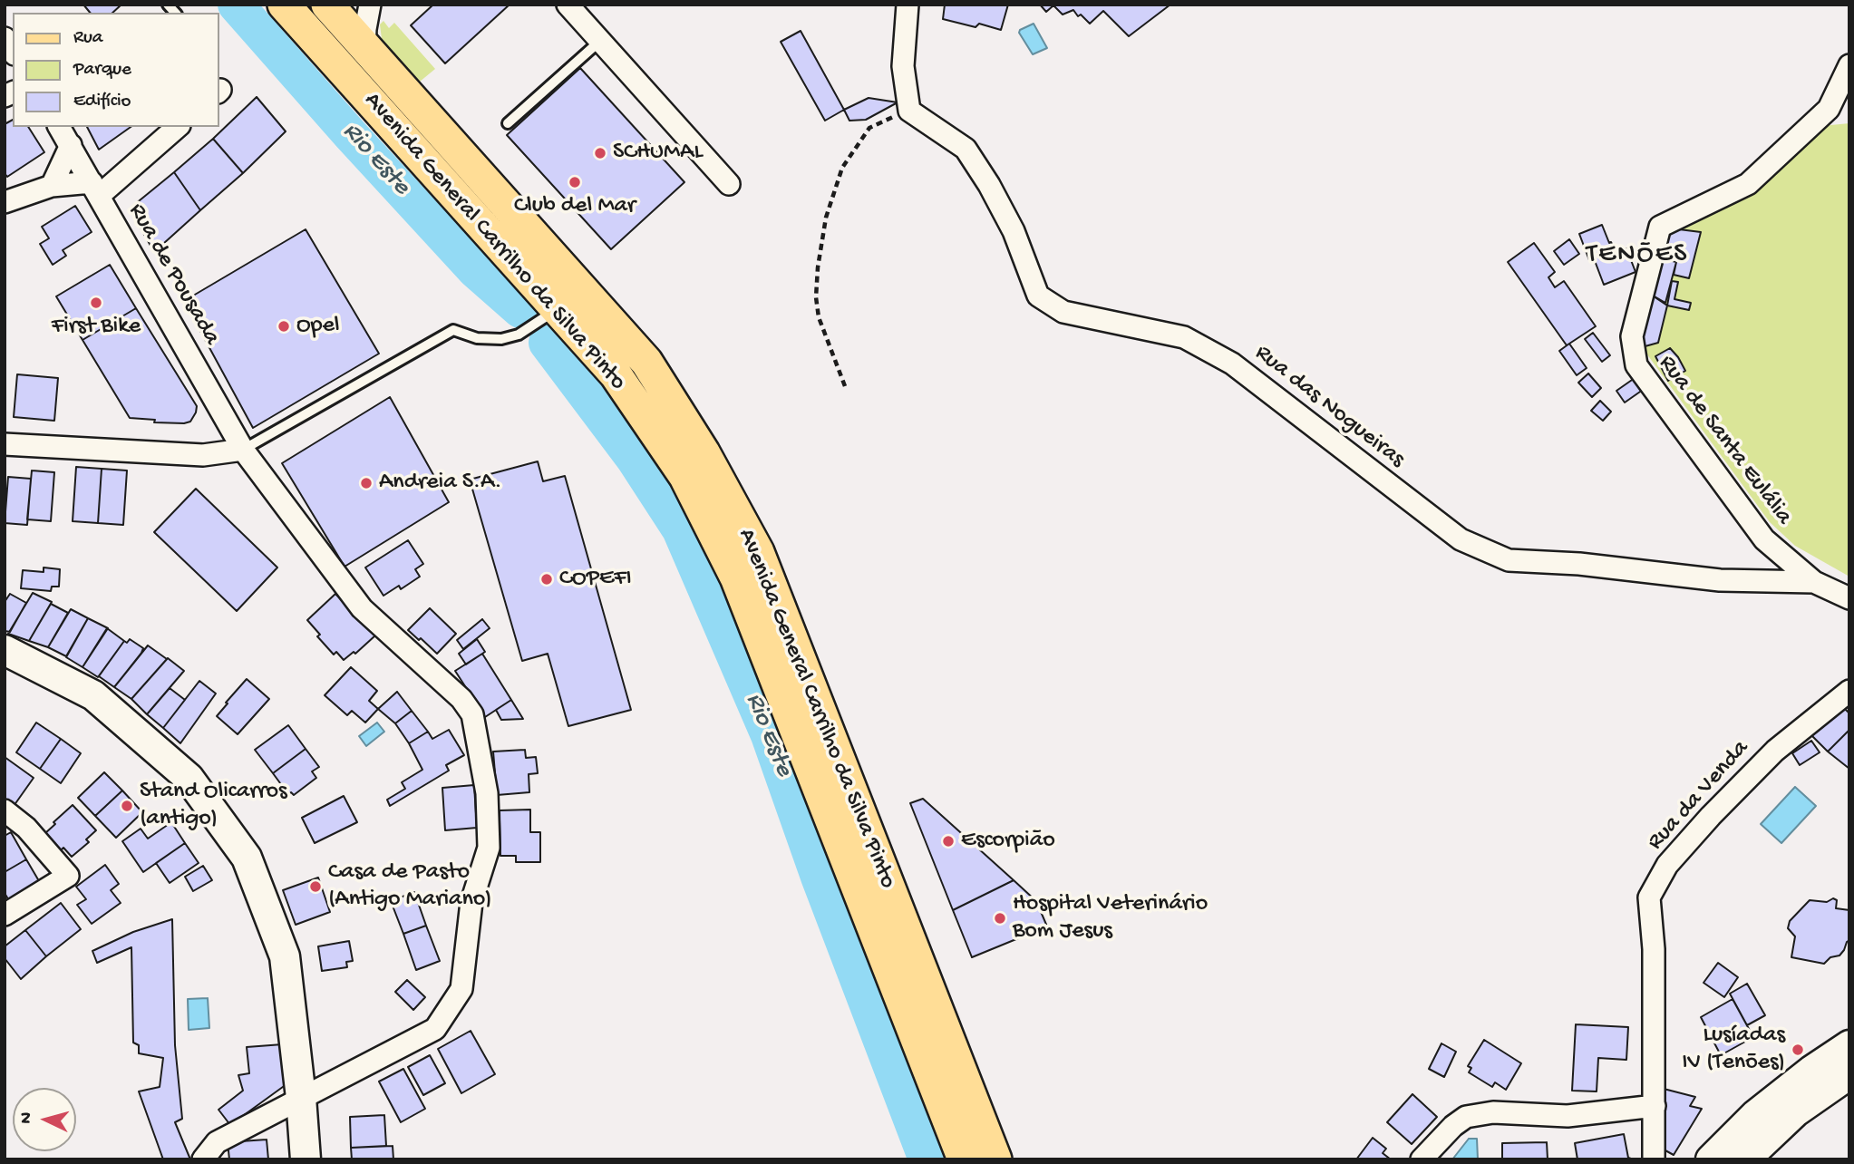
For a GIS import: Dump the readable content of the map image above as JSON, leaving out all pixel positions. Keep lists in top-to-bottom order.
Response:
{
  "streets": {
    "main road": ["Avenida General Carrilho da Silva Pinto"],
    "street": [
      "Rua de Pousada",
      "Rua das Nogueiras",
      "Rua de Santa Eulália",
      "Rua da Venda"
    ]
  },
  "crossings": [
    ["Rua das Nogueiras", "Rua de Santa Eulália"]
  ],
  "districts": ["TENÕES"],
  "water": ["Rio Este"],
  "places": [
    "SCHUMAL",
    "Club del Mar",
    "First Bike",
    "Opel",
    "Andreia S.A.",
    "COPEFI",
    "Stand Olicarros (antigo)",
    "Escorpião",
    "Casa de Pasto (Antigo Mariano)",
    "Hospital Veterinário Bom Jesus",
    "Lusíadas IV (Tenões)"
  ],
  "legend": ["Rua", "Parque", "Edifício"],
  "north": "left"
}
